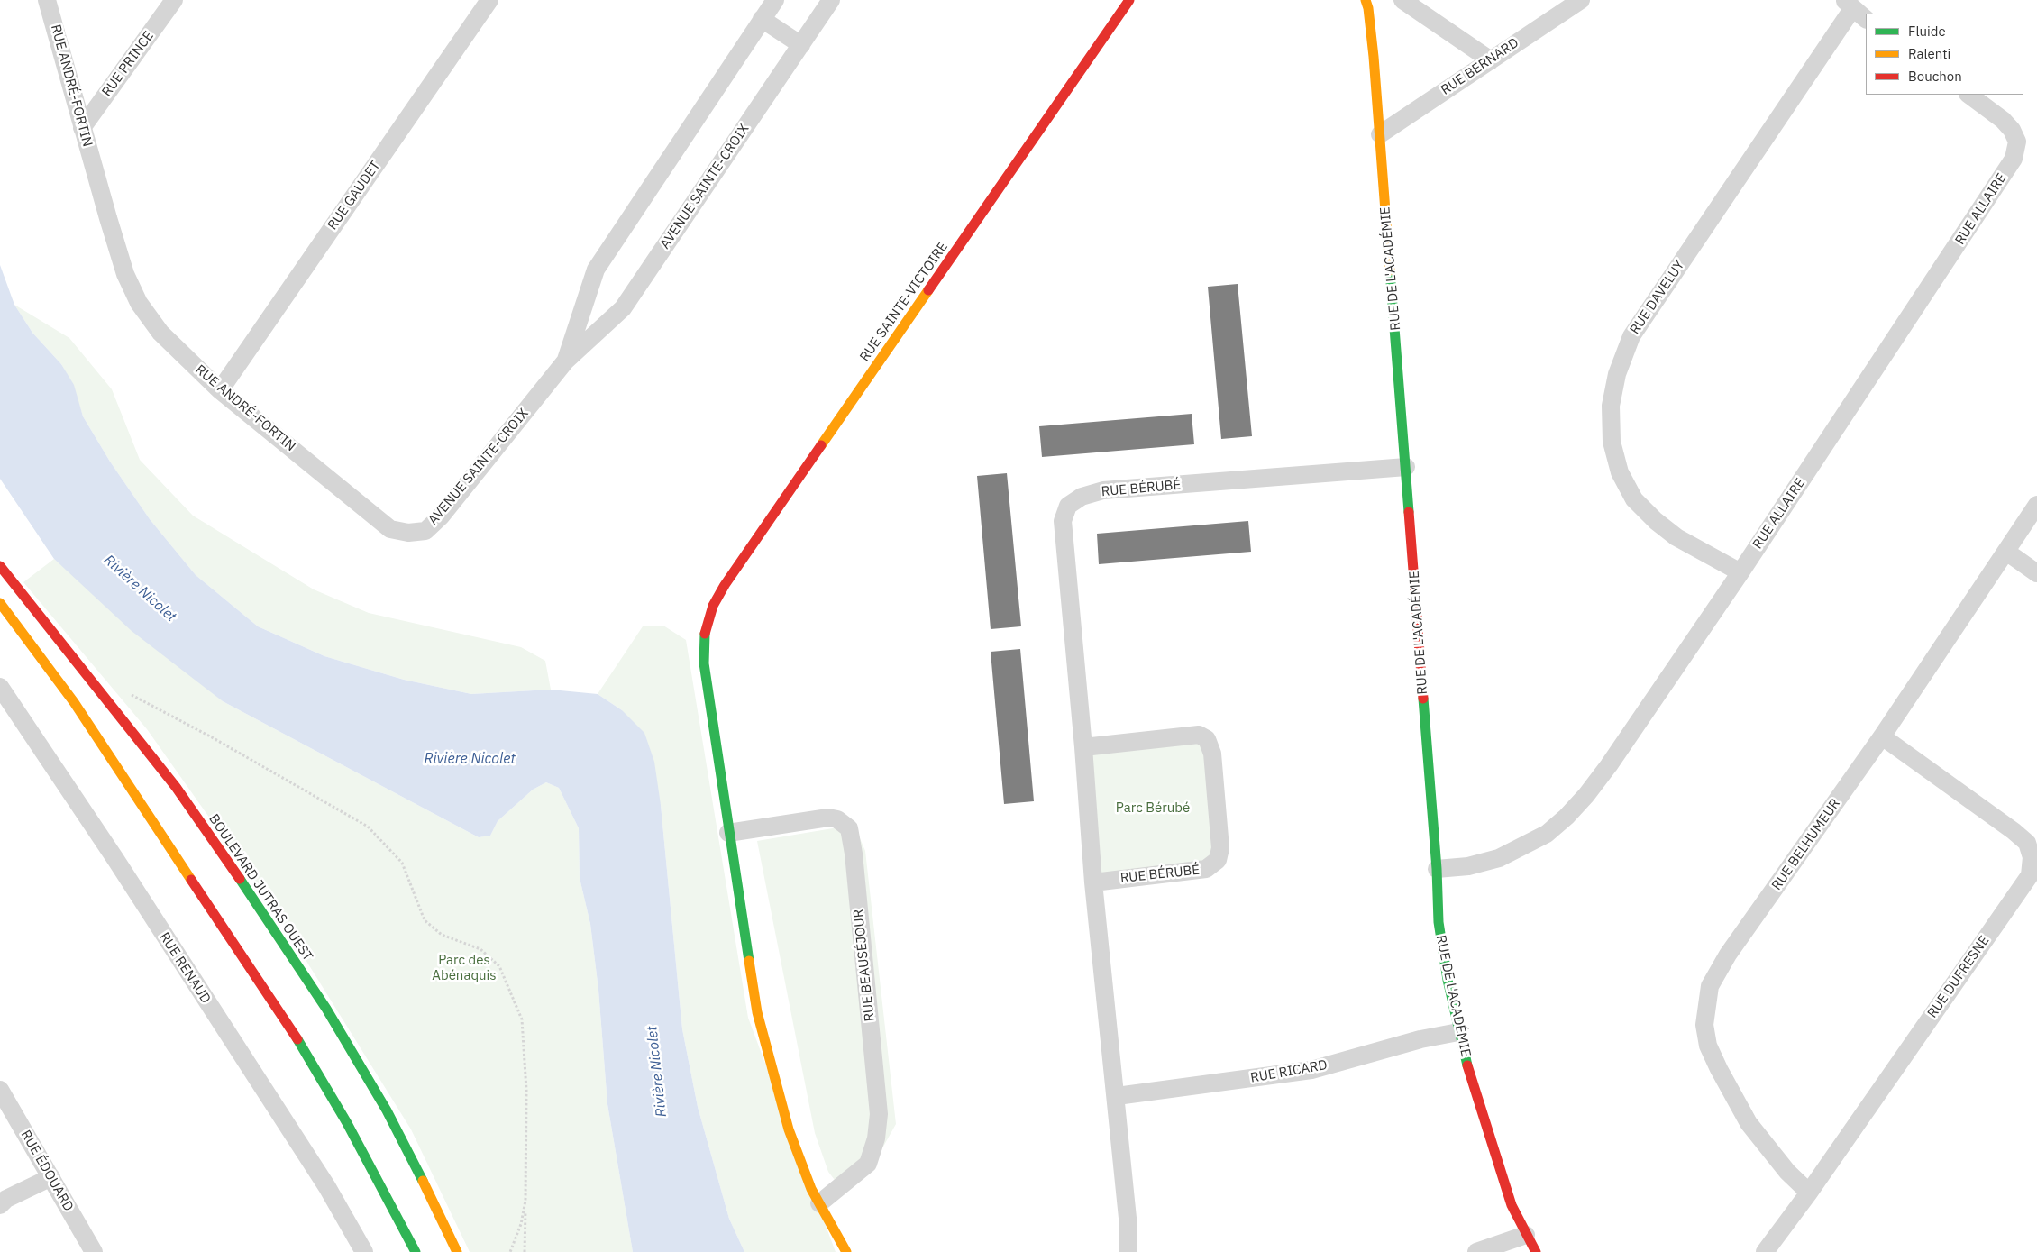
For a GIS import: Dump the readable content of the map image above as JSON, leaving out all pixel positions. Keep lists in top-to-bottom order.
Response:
{
  "streets": {
    "street": [
      "RUE PRINCE",
      "RUE BERNARD",
      "RUE ANDRÉ-FORTIN",
      "AVENUE SAINTE-CROIX",
      "RUE GAUDET",
      "RUE ALLAIRE",
      "RUE DE L'ACADÉMIE",
      "RUE DAVELUY",
      "RUE SAINTE-VICTOIRE",
      "RUE BÉRUBÉ",
      "RUE BELHUMEUR",
      "BOULEVARD JUTRAS OUEST",
      "RUE BEAUSÉJOUR",
      "RUE RENAUD",
      "RUE DUFRESNE",
      "RUE RICARD",
      "RUE ÉDOUARD"
    ]
  },
  "crossings": [
    ["RUE PRINCE", "RUE ANDRÉ-FORTIN"],
    ["RUE BERNARD", "RUE DE L'ACADÉMIE"],
    ["RUE ANDRÉ-FORTIN", "AVENUE SAINTE-CROIX"],
    ["RUE ANDRÉ-FORTIN", "RUE GAUDET"],
    ["RUE ALLAIRE", "RUE DE L'ACADÉMIE"],
    ["RUE ALLAIRE", "RUE DAVELUY"],
    ["RUE DE L'ACADÉMIE", "RUE BÉRUBÉ"],
    ["RUE DE L'ACADÉMIE", "RUE RICARD"],
    ["RUE SAINTE-VICTOIRE", "RUE BEAUSÉJOUR"],
    ["RUE BÉRUBÉ", "RUE RICARD"],
    ["RUE BELHUMEUR", "RUE DUFRESNE"]
  ],
  "water": ["Rivière Nicolet"],
  "parks": ["Parc Bérubé", "Parc des Abénaquis"],
  "legend": ["Fluide", "Ralenti", "Bouchon"]
}
